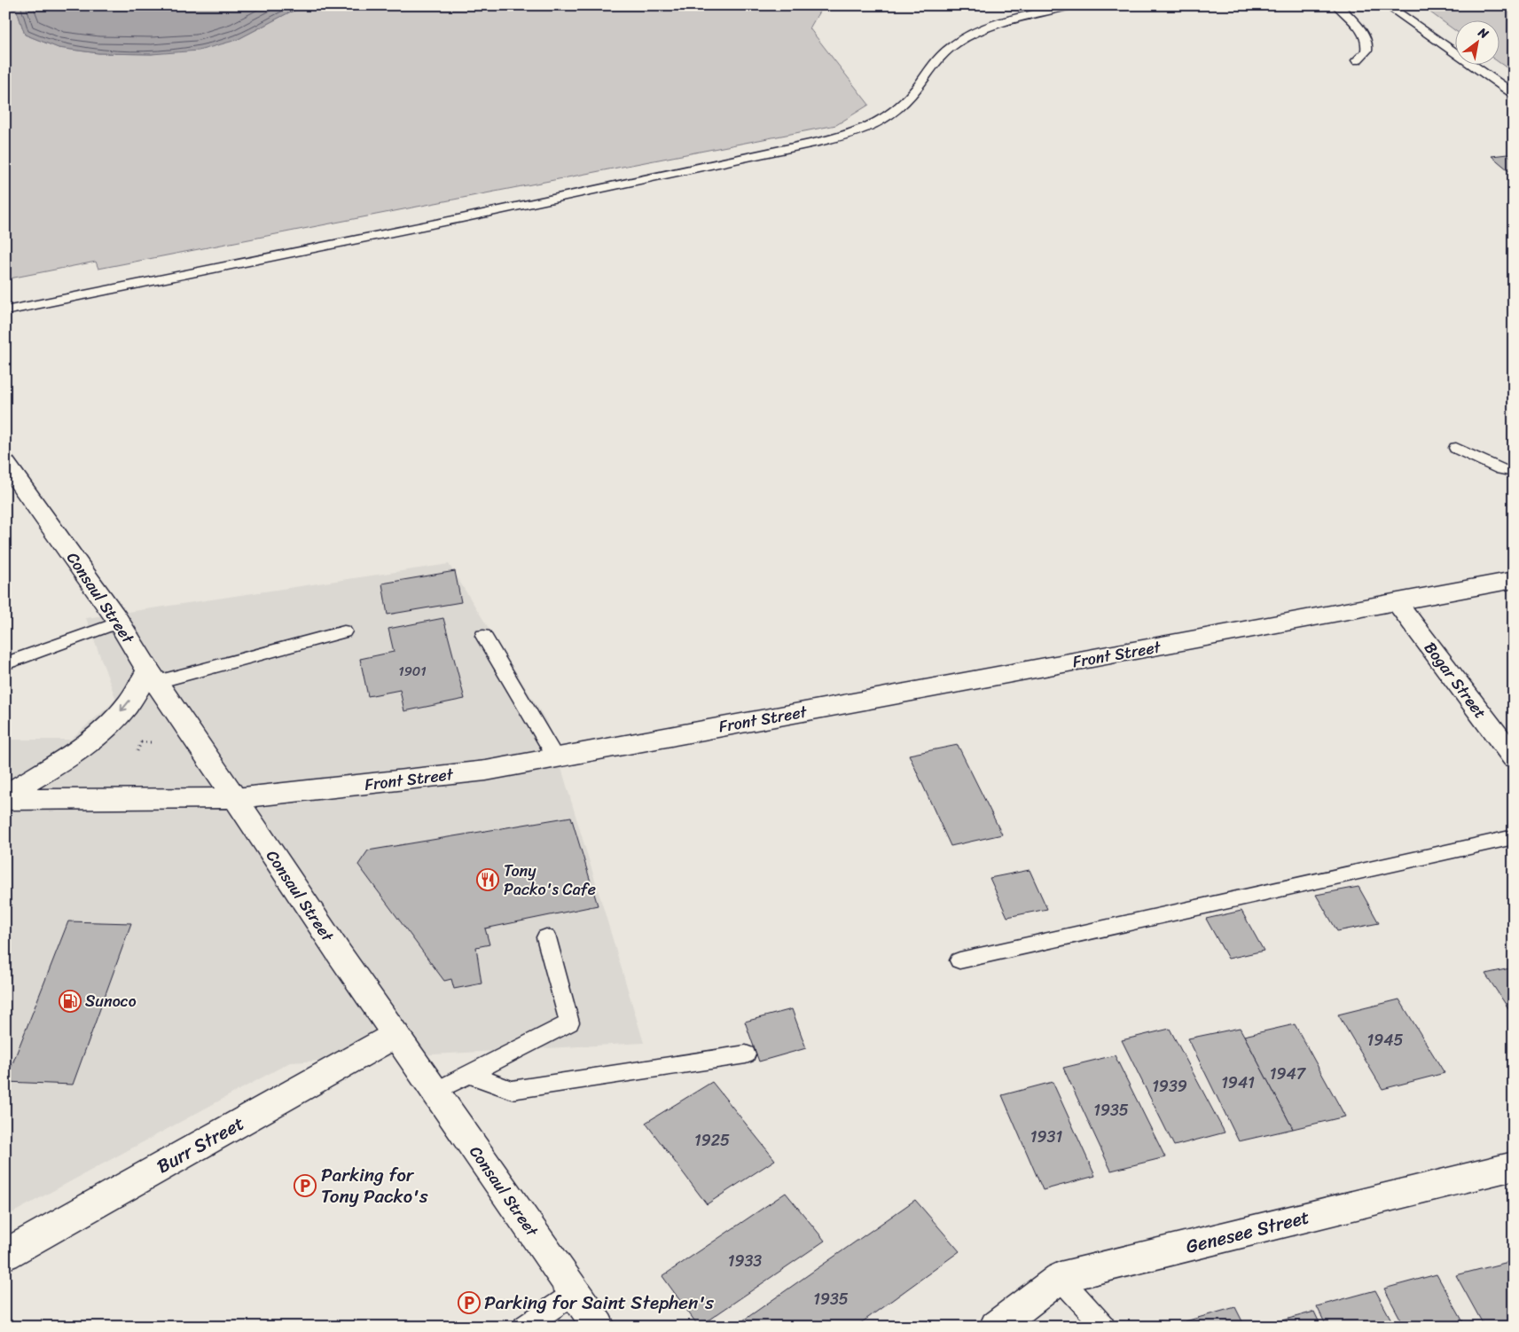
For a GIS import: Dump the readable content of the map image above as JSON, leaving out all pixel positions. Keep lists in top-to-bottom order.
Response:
{
  "streets": {
    "street": [
      "Consaul Street",
      "Front Street",
      "Bogar Street",
      "Burr Street",
      "Genesee Street"
    ]
  },
  "crossings": [
    ["Consaul Street", "Front Street"],
    ["Consaul Street", "Burr Street"],
    ["Front Street", "Bogar Street"]
  ],
  "places": {
    "restaurant": ["Tony Packo's Cafe"],
    "fuel station": ["Sunoco"],
    "parking": ["Parking for Tony Packo's", "Parking for Saint Stephen's"]
  },
  "house_numbers": [
    "1901",
    "1945",
    "1947",
    "1941",
    "1939",
    "1935",
    "1931",
    "1925",
    "1933",
    "1935"
  ],
  "north": "top right"
}
